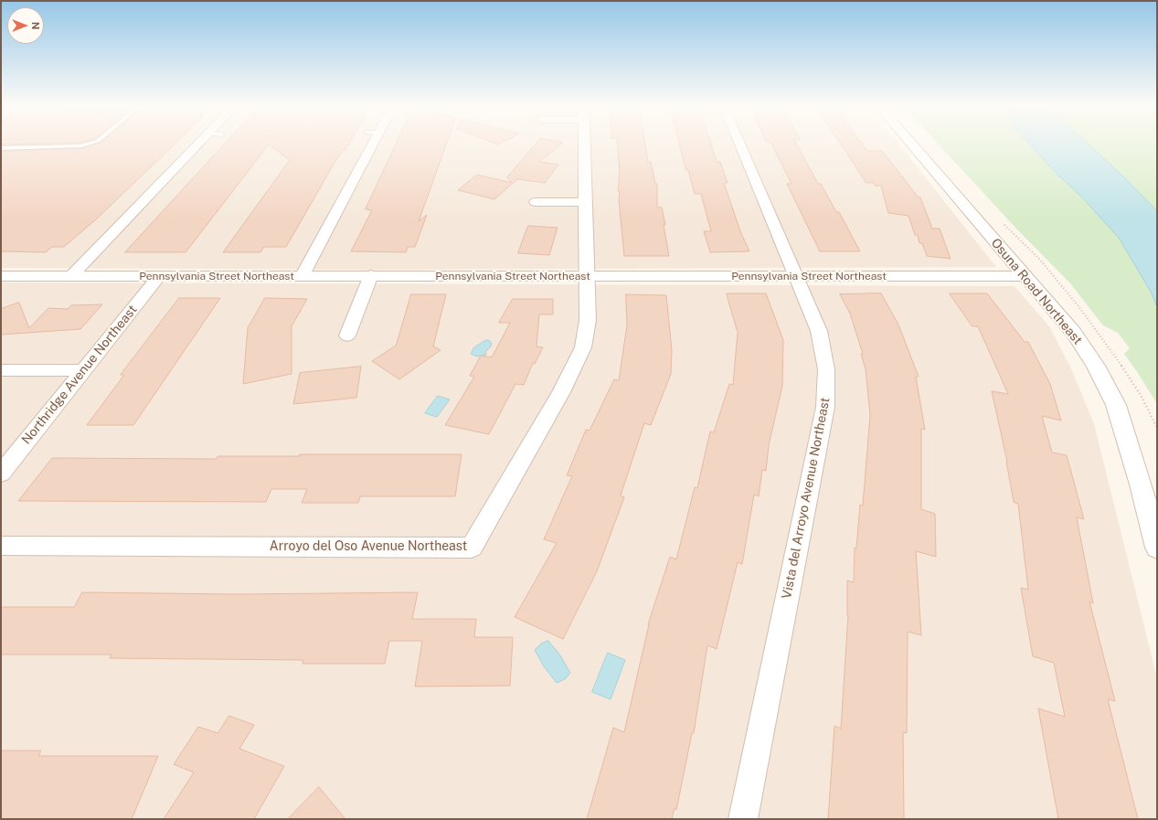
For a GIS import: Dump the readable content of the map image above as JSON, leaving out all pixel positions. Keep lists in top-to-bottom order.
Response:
{
  "streets": {
    "street": [
      "Pennsylvania Street Northeast",
      "Osuna Road Northeast",
      "Northridge Avenue Northeast",
      "Vista del Arroyo Avenue Northeast",
      "Arroyo del Oso Avenue Northeast"
    ]
  },
  "crossings": [
    ["Pennsylvania Street Northeast", "Osuna Road Northeast"],
    ["Pennsylvania Street Northeast", "Northridge Avenue Northeast"],
    ["Pennsylvania Street Northeast", "Vista del Arroyo Avenue Northeast"],
    ["Pennsylvania Street Northeast", "Arroyo del Oso Avenue Northeast"]
  ],
  "north": "right"
}
